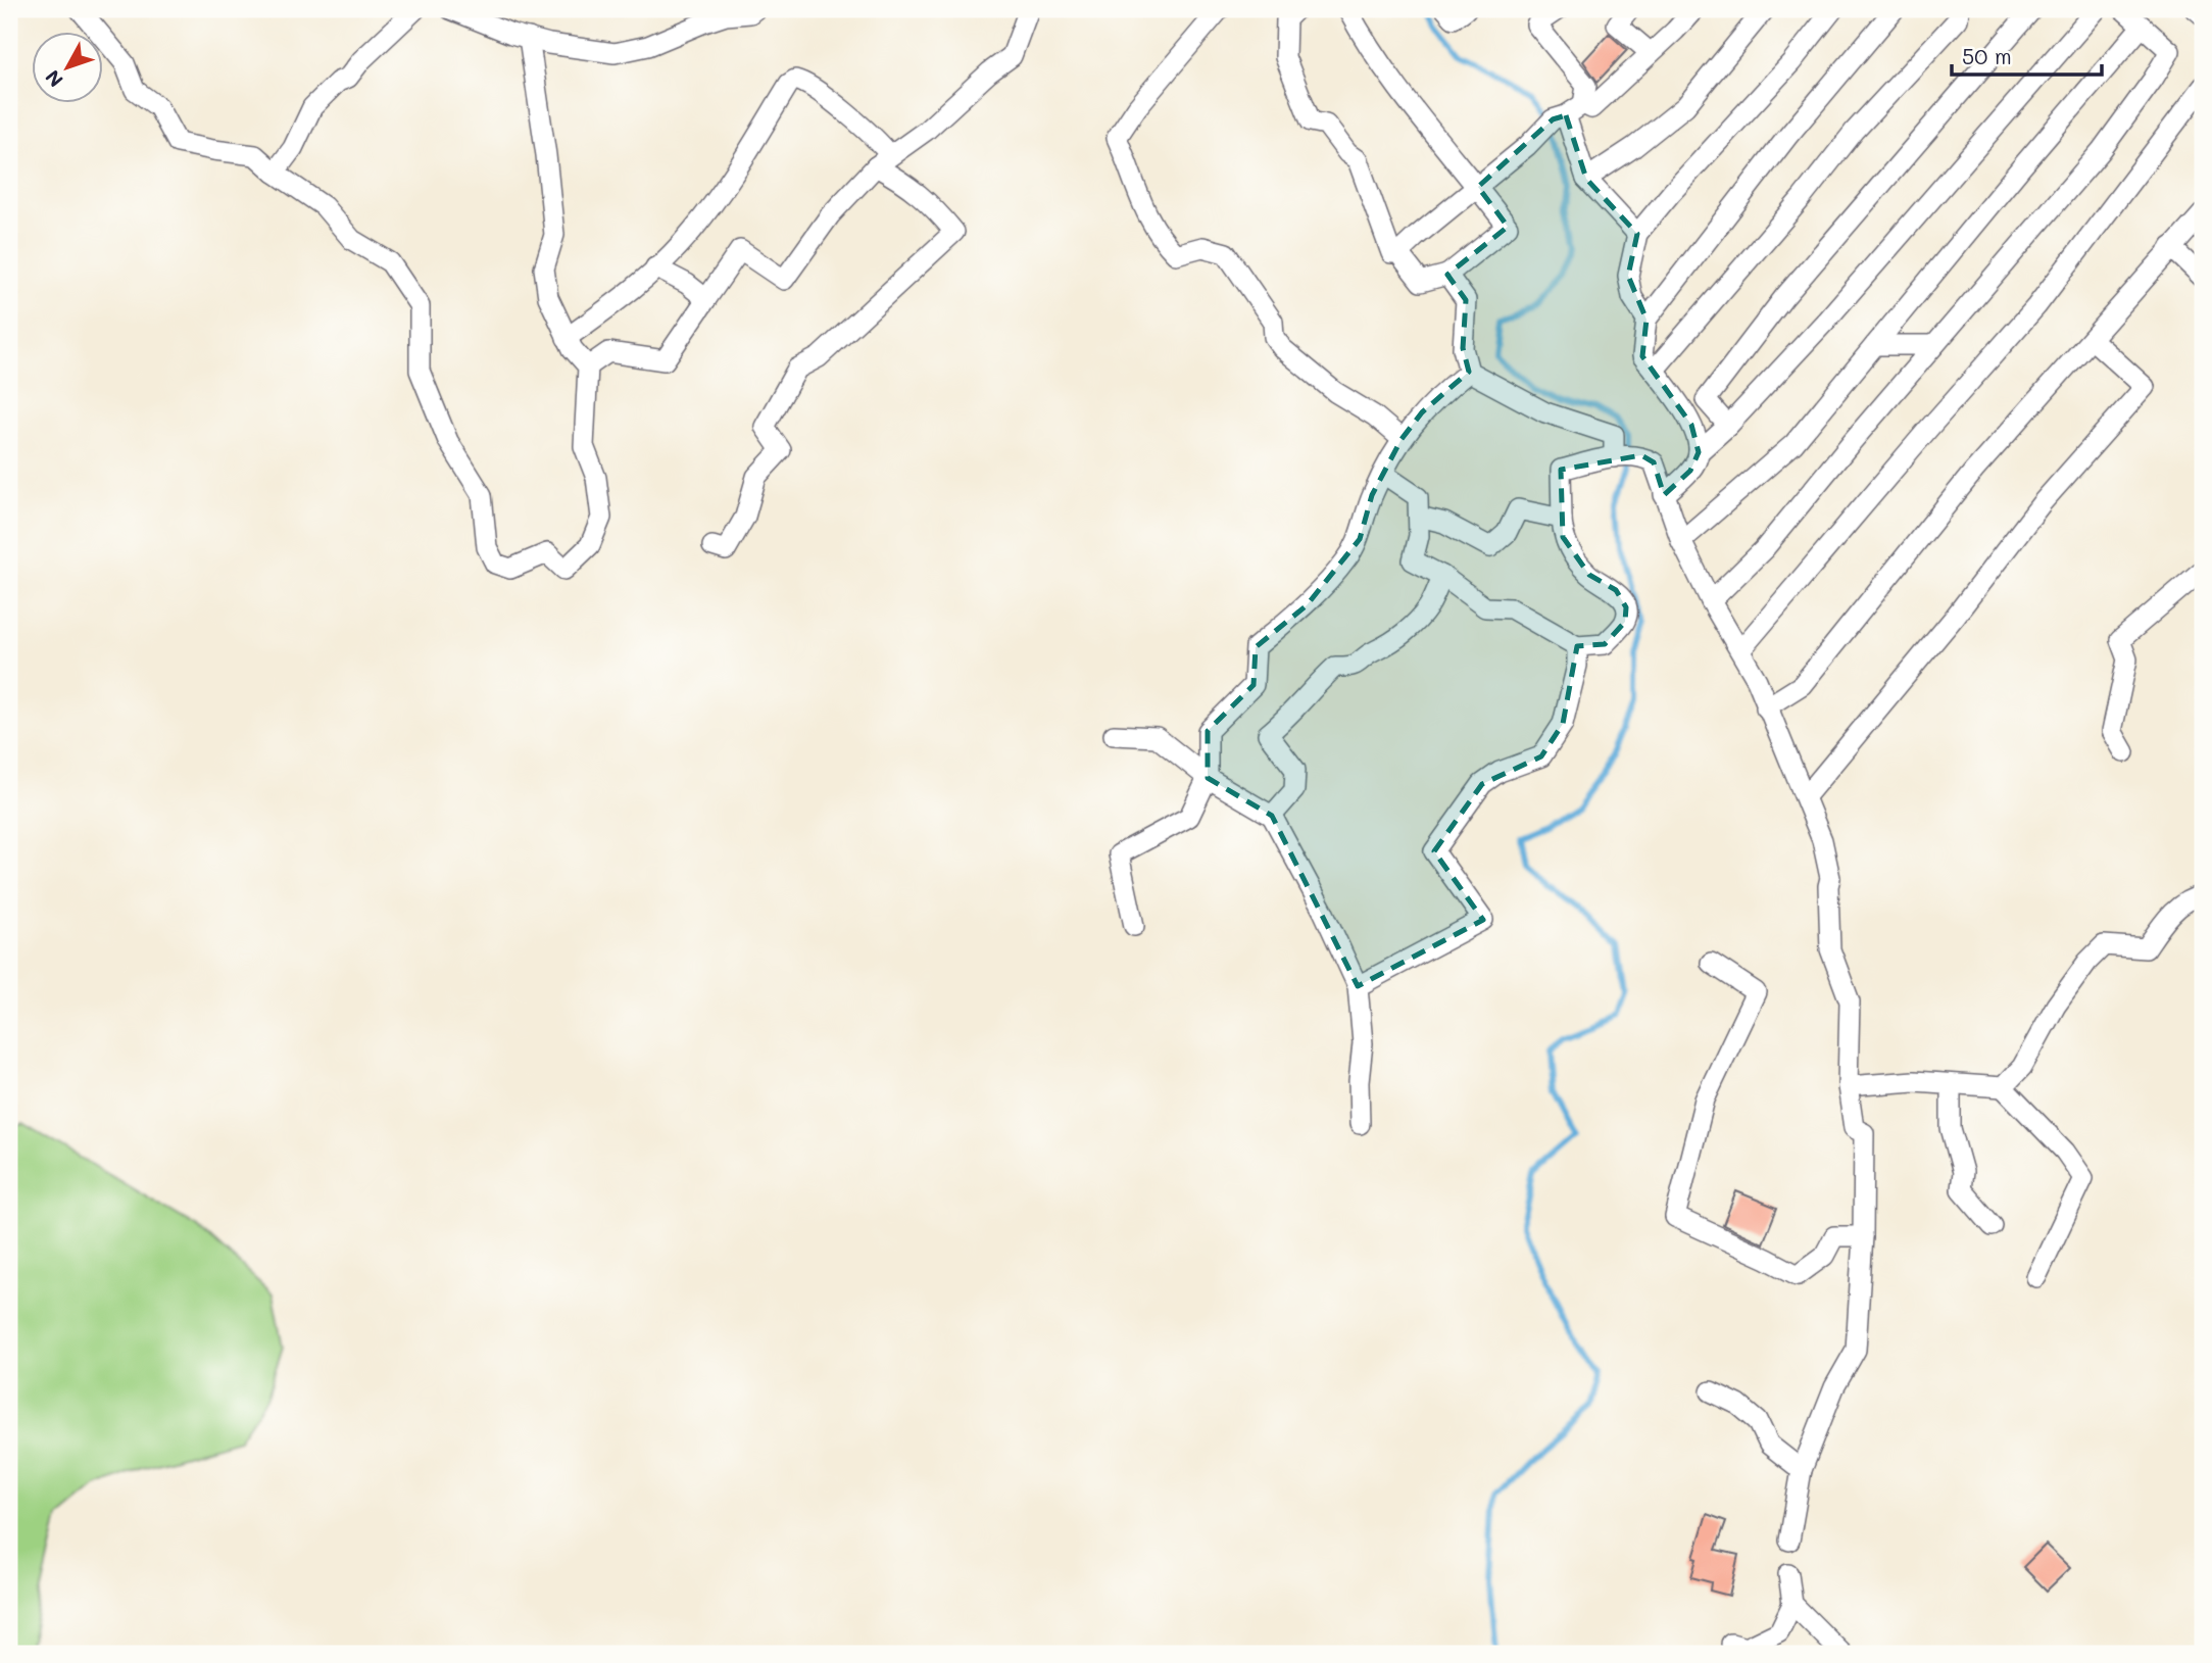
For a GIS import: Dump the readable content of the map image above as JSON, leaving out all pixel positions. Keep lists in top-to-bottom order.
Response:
{
  "scale_bar": "50 m",
  "north": "bottom left"
}
